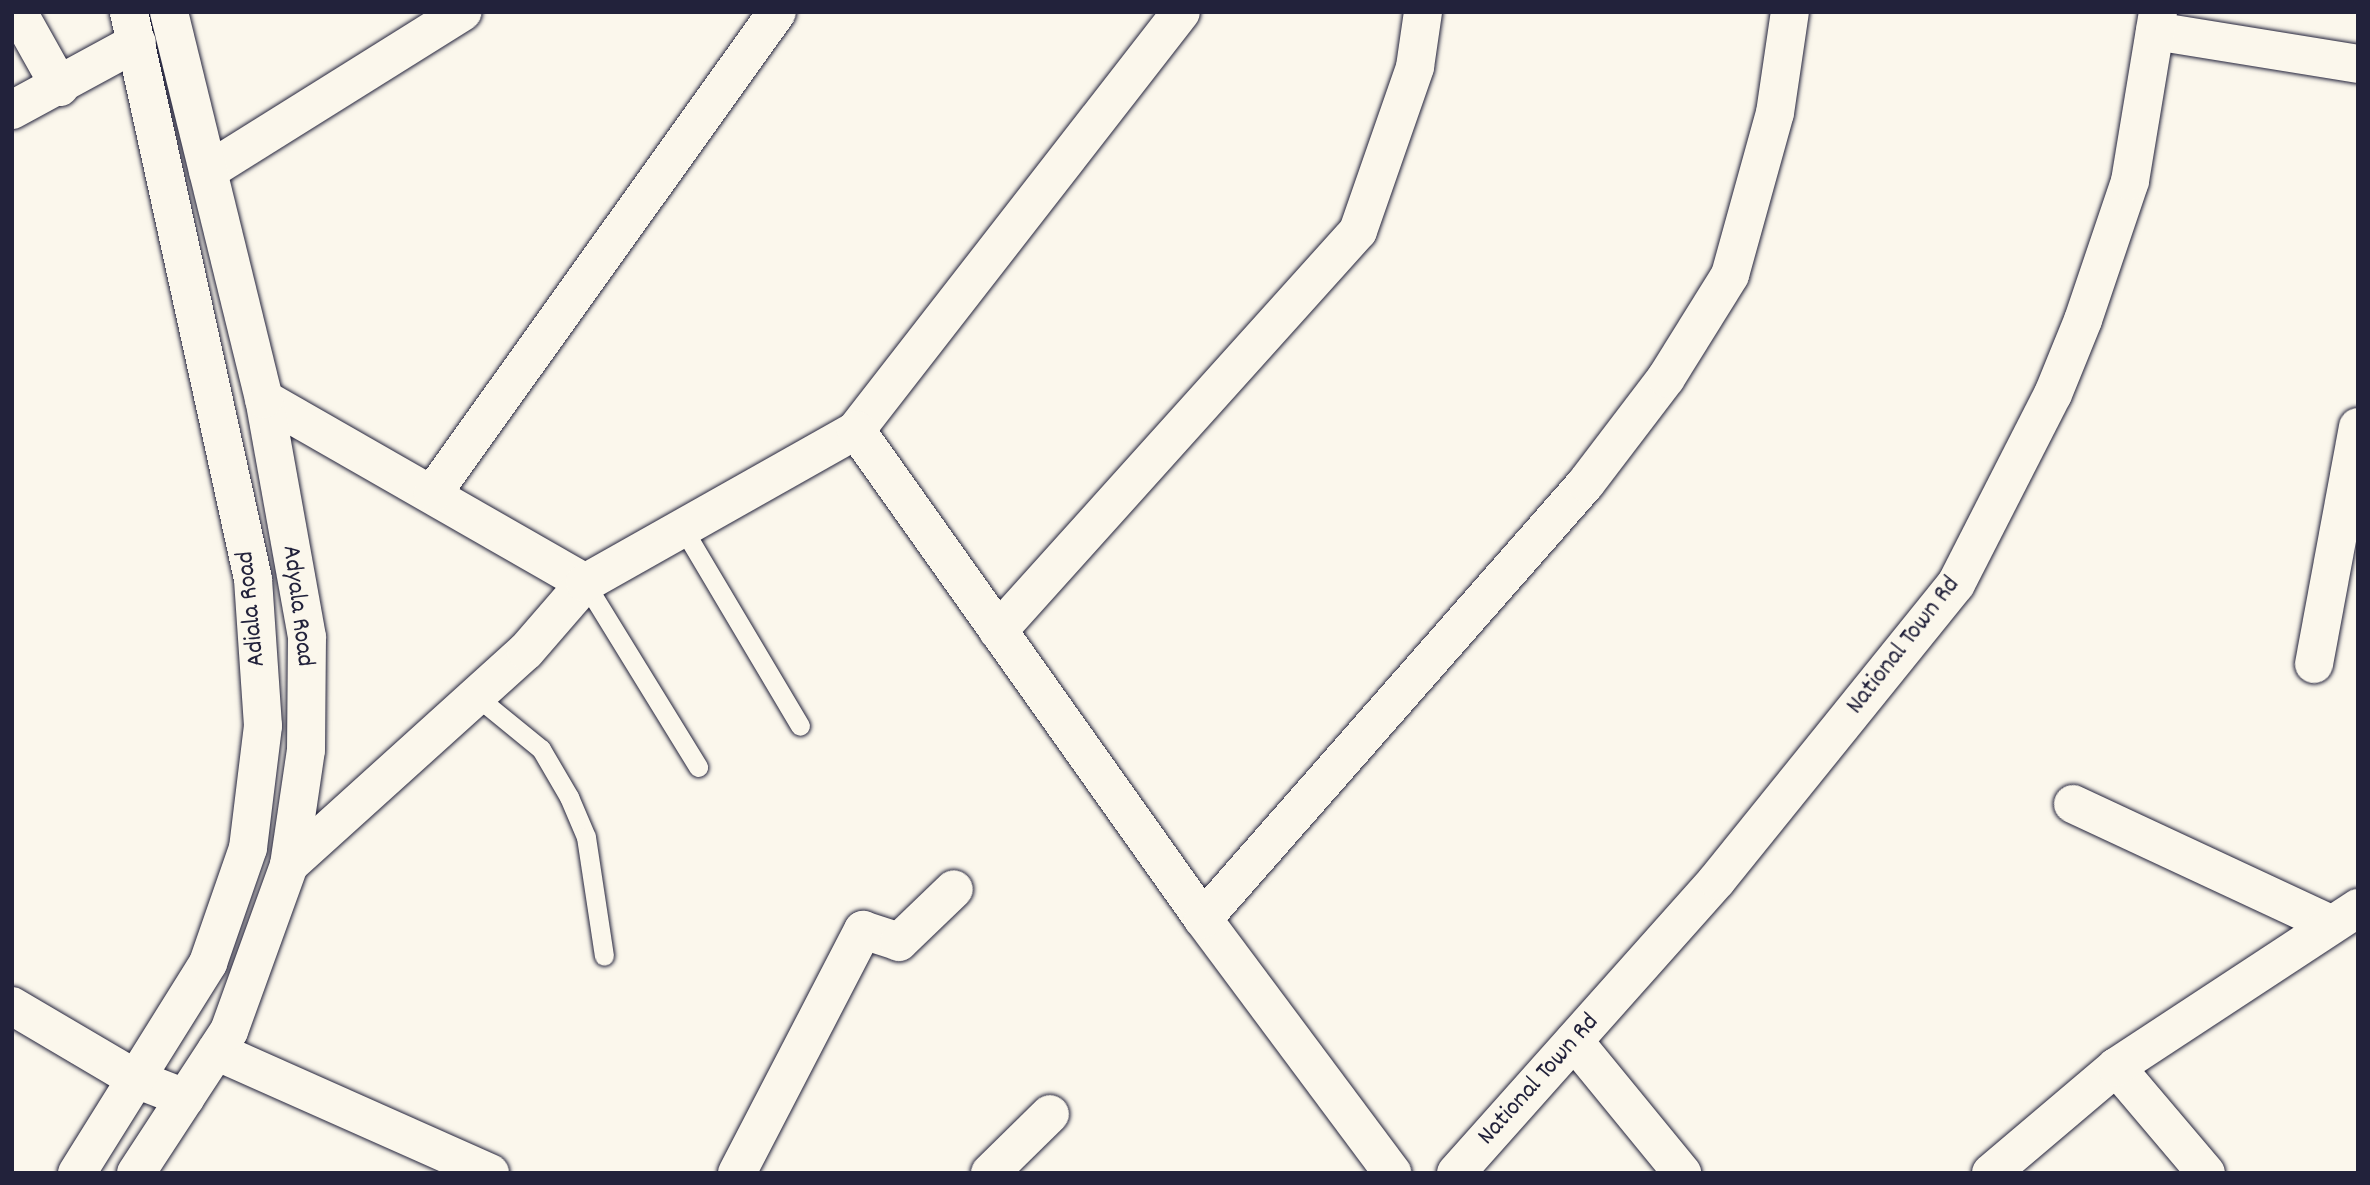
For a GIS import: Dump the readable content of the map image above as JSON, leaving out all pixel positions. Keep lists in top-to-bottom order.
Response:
{
  "streets": {
    "street": ["Adyala Road", "Adiala Road", "National Town Rd"]
  }
}
